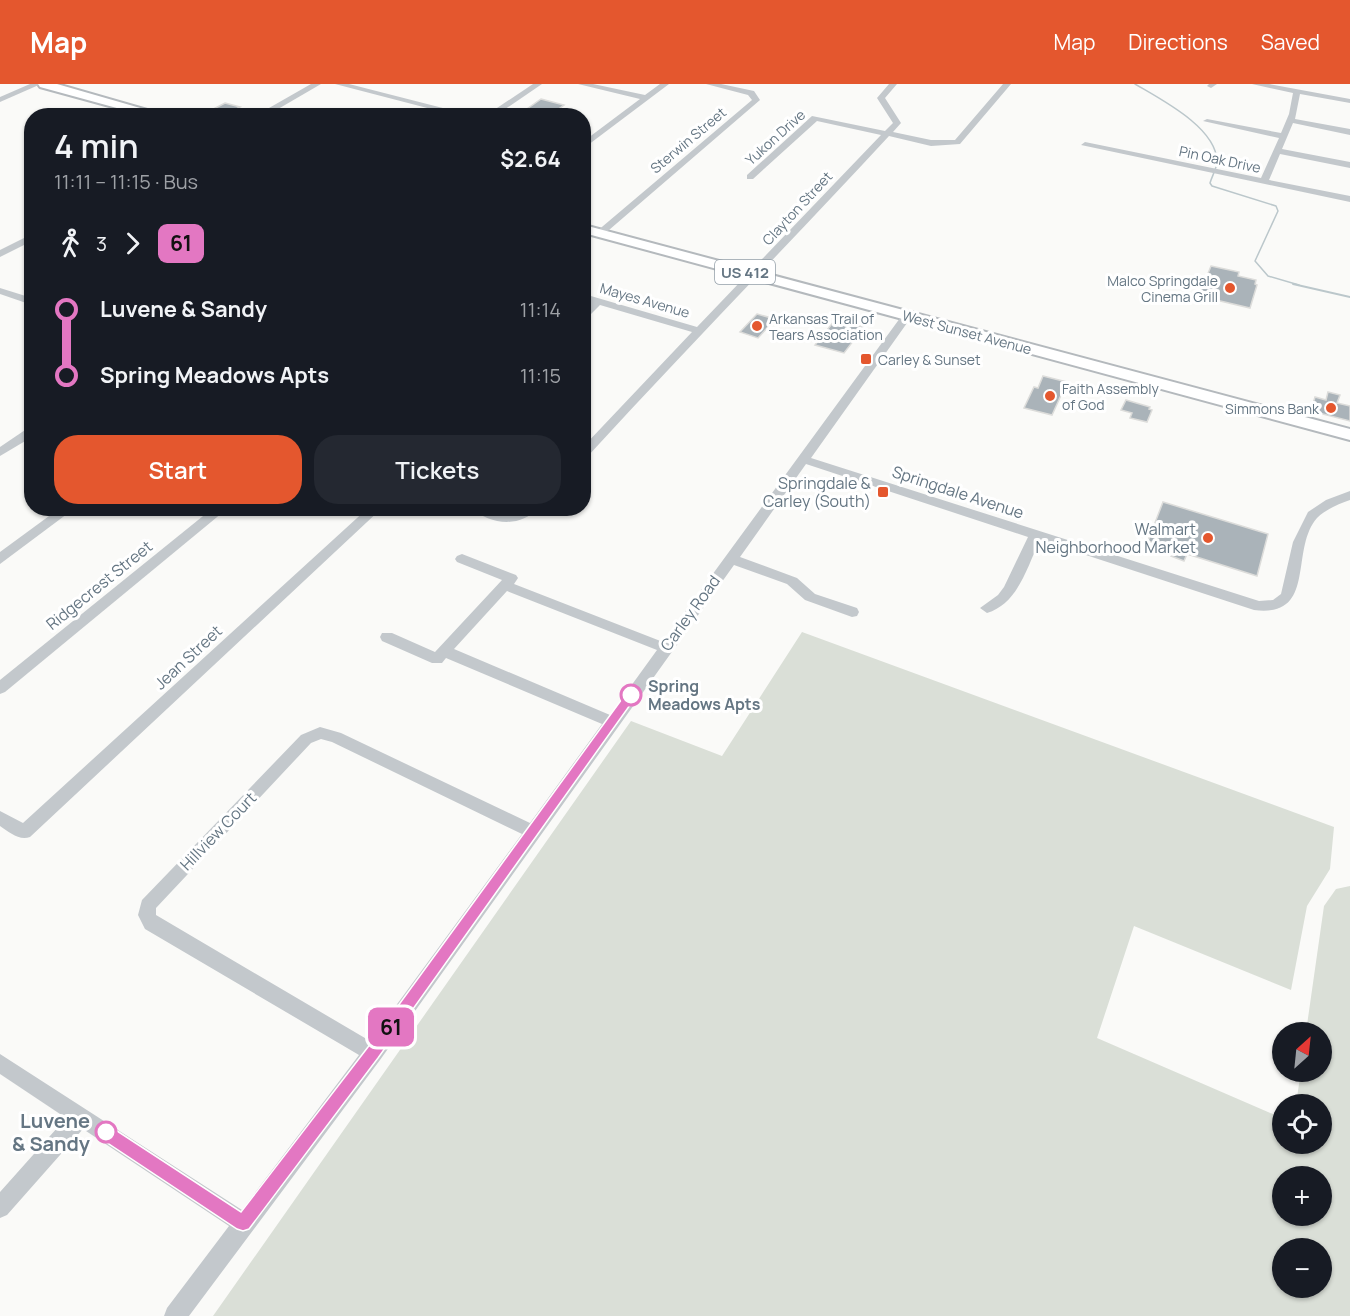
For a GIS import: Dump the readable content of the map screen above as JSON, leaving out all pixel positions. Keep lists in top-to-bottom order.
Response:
{
  "streets": {
    "highway": ["US 412", "West Sunset Avenue"],
    "street": [
      "Yukon Drive",
      "Sterwin Street",
      "Pin Oak Drive",
      "Clayton Street",
      "Mayes Avenue",
      "Springdale Avenue",
      "Ridgecrest Street",
      "Carley Road",
      "Jean Street",
      "Hillview Court"
    ]
  },
  "crossings": [
    ["Yukon Drive", "Clayton Street"],
    ["Sterwin Street", "West Sunset Avenue"],
    ["Clayton Street", "Mayes Avenue"],
    ["Clayton Street", "West Sunset Avenue"],
    ["West Sunset Avenue", "Carley Road"],
    ["Springdale Avenue", "Carley Road"],
    ["Carley Road", "Hillview Court"]
  ],
  "places": {
    "other": [
      "Malco Springdale Cinema Grill",
      "Arkansas Trail of Tears Association",
      "Faith Assembly of God",
      "Simmons Bank",
      "Walmart Neighborhood Market",
      "Spring Meadows Apts",
      "Luvene & Sandy"
    ],
    "transit": ["Carley & Sunset", "Springdale & Carley (South)"]
  },
  "lines": ["bus line 61"],
  "north": "top right",
  "page": {
    "header": "Map",
    "nav": ["Map", "Directions", "Saved"],
    "on_map": "61",
    "heading": ["4 min", "11:11 – 11:15 · Bus", "$2.64"],
    "legs": ["3", "61"],
    "list": [
      {
        "name": "Luvene & Sandy",
        "value": "11:14"
      },
      {
        "name": "Spring Meadows Apts",
        "value": "11:15"
      }
    ],
    "buttons": ["Start", "Tickets"],
    "map_buttons": ["+", "−"]
  }
}
